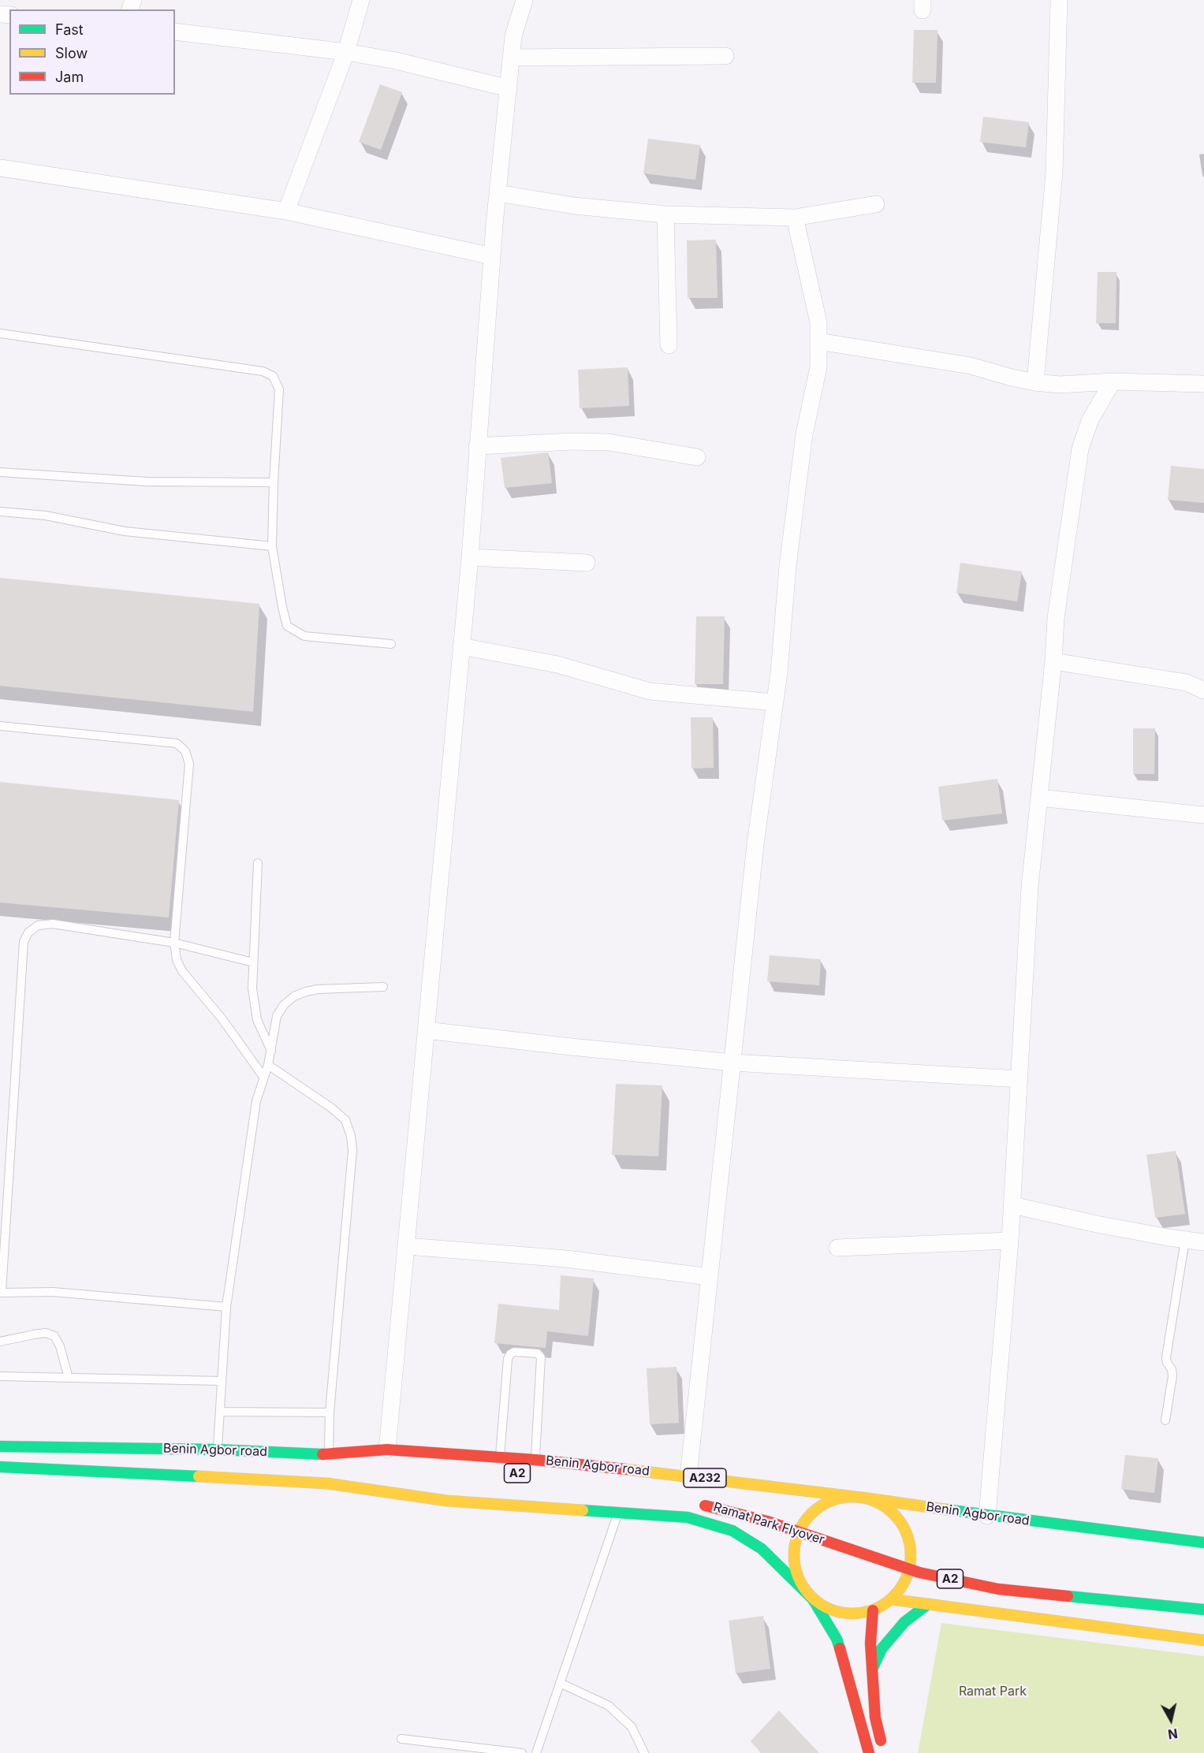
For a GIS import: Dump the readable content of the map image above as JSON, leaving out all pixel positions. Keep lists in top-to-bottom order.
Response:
{
  "streets": {
    "highway": [
      "Benin Agbor road",
      "A2",
      "A232",
      "Ramat Park Flyover"
    ]
  },
  "crossings": [
    ["Benin Agbor road", "Ramat Park Flyover"]
  ],
  "parks": ["Ramat Park"],
  "legend": ["Fast", "Slow", "Jam"],
  "north": "bottom"
}
